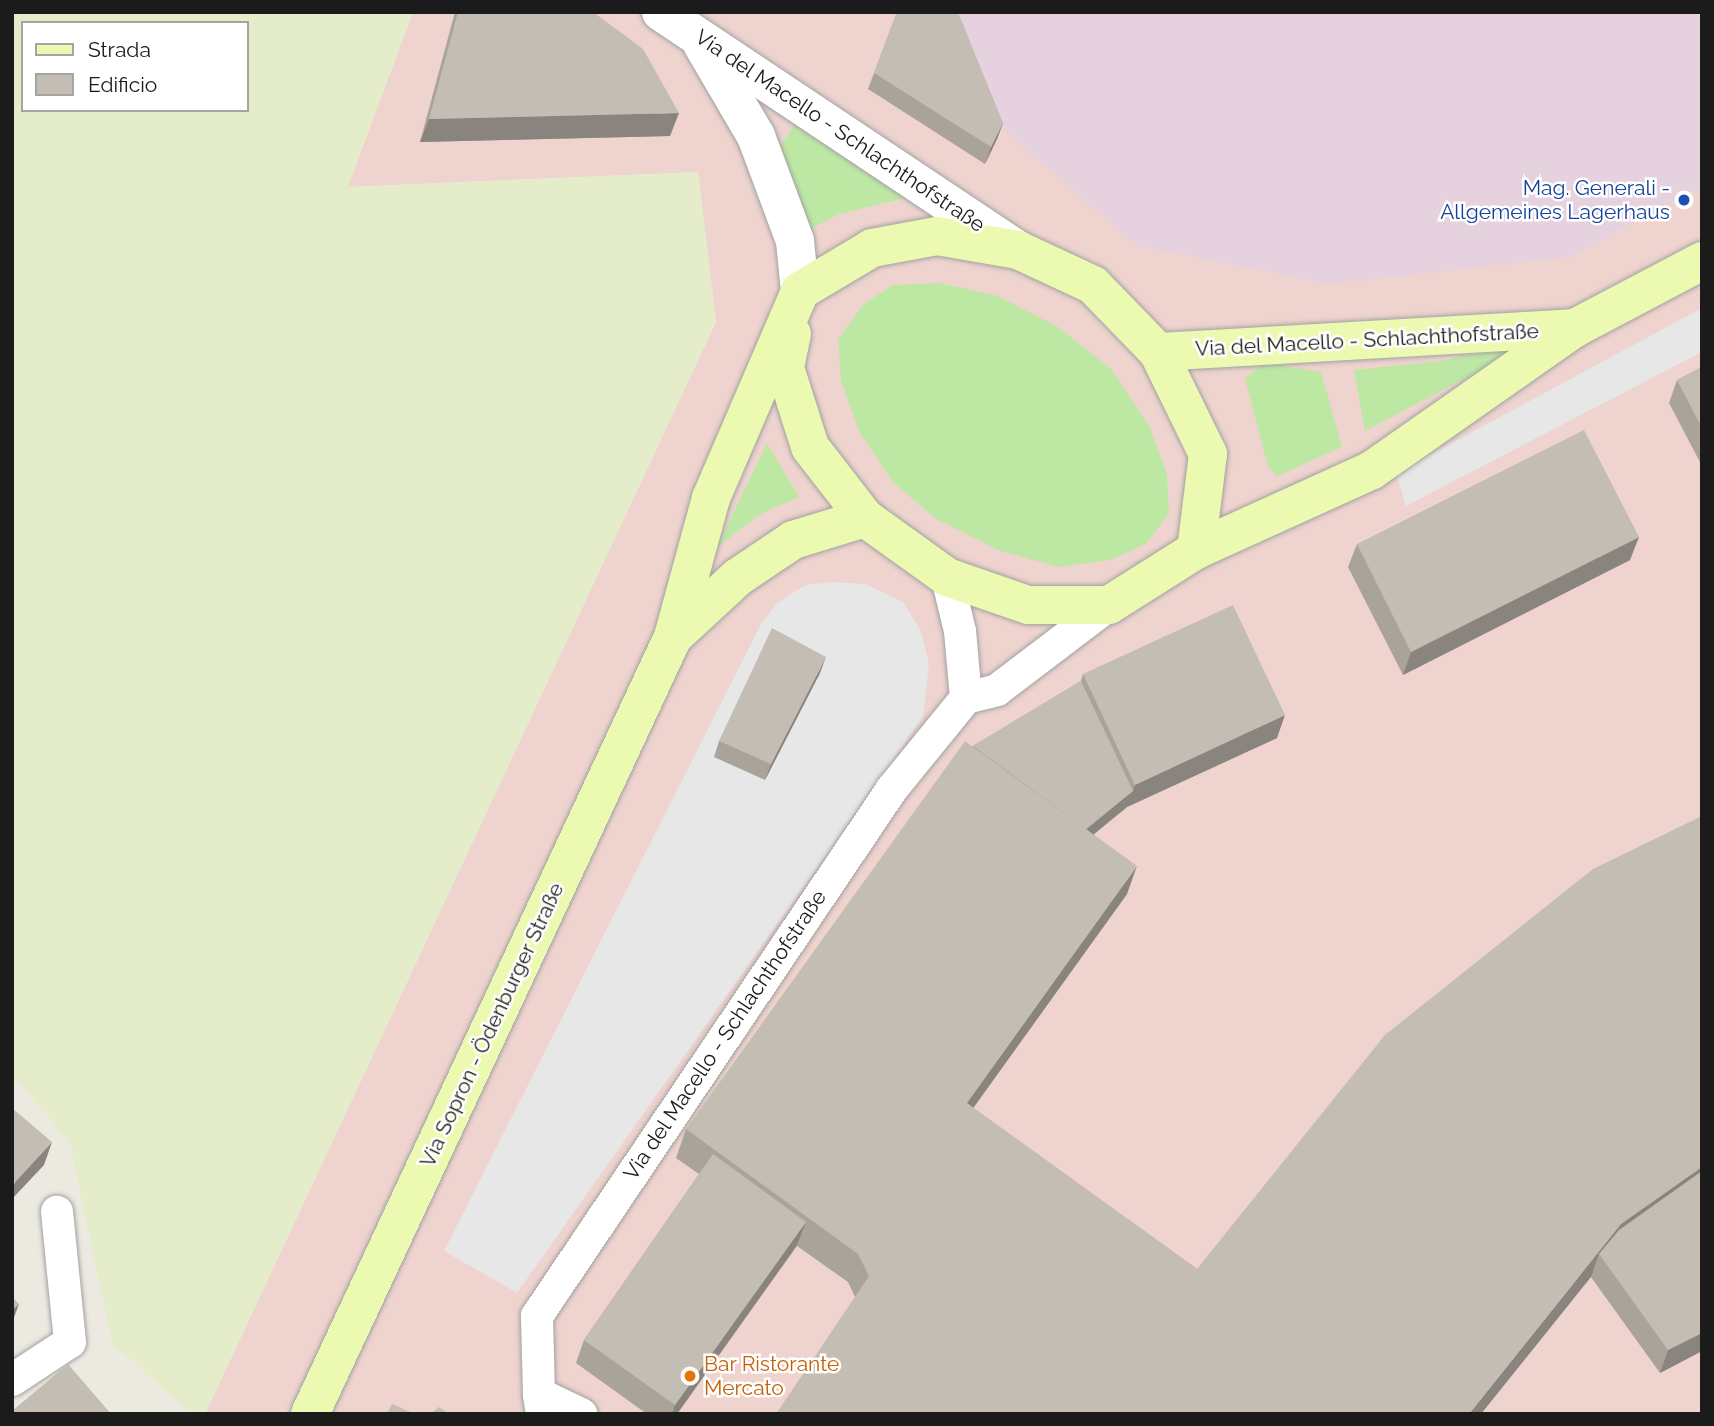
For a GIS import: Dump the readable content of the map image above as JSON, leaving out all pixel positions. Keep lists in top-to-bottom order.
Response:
{
  "streets": {
    "street": ["Via del Macello - Schlachthofstraße", "Via Sopron - Ödenburger Straße"]
  },
  "places": ["Mag. Generali - Allgemeines Lagerhaus", "Bar Ristorante Mercato"],
  "legend": ["Strada", "Edificio"]
}
